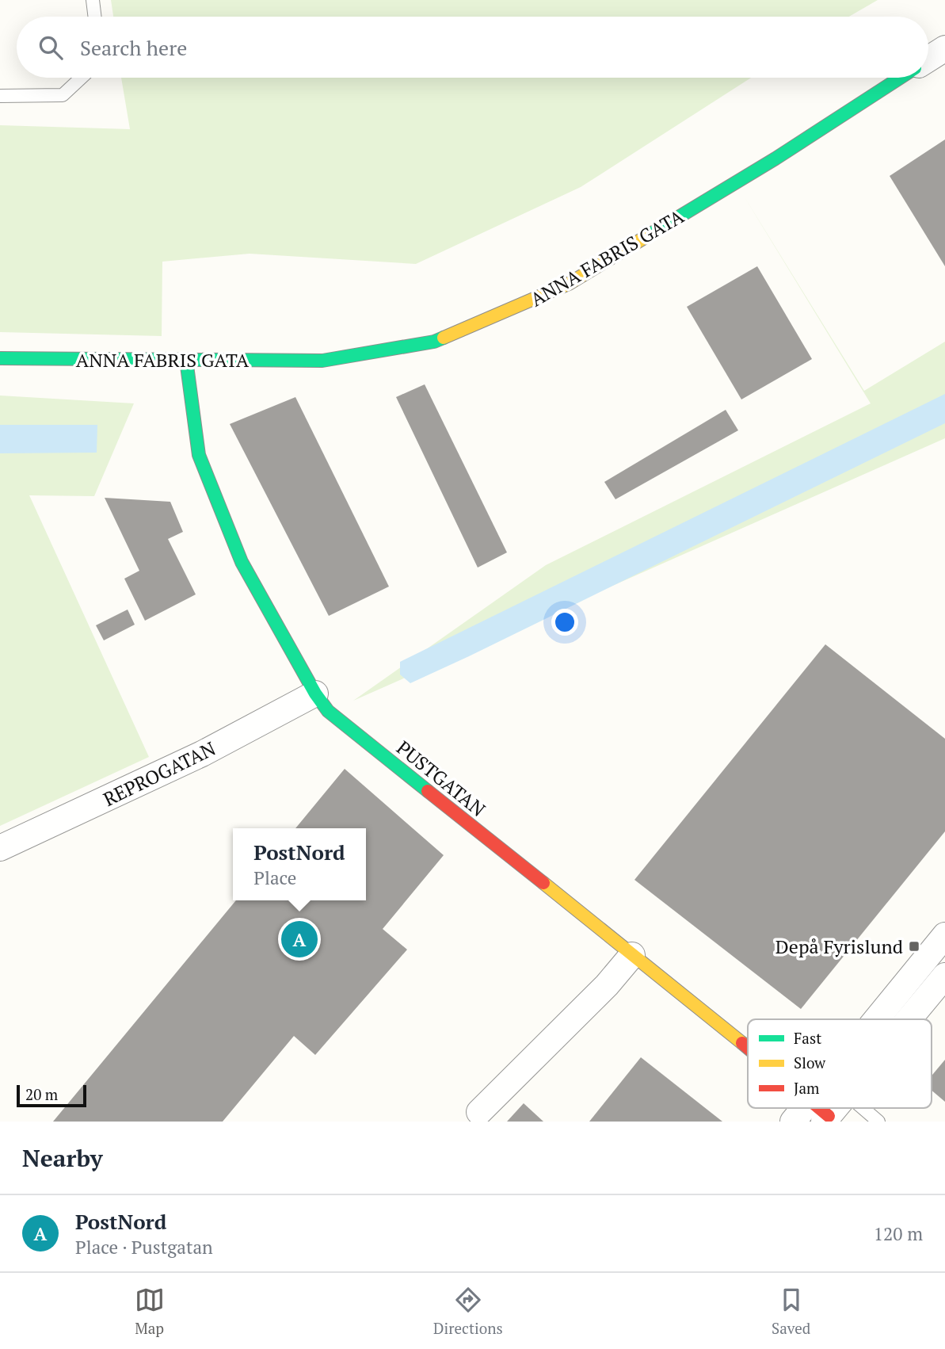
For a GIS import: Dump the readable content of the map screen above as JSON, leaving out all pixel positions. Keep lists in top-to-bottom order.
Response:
{
  "streets": {
    "street": ["ANNA FABRIS GATA", "REPROGATAN", "PUSTGATAN"]
  },
  "crossings": [
    ["ANNA FABRIS GATA", "PUSTGATAN"],
    ["REPROGATAN", "PUSTGATAN"]
  ],
  "places": {
    "transit": ["Depå Fyrislund"]
  },
  "legend": ["Fast", "Slow", "Jam"],
  "scale_bar": "20 m",
  "page": {
    "search": "Search here",
    "popup": ["PostNord", "Place"],
    "pins": "A",
    "scale": "20 m",
    "heading": "Nearby",
    "list": [
      {
        "mark": "A",
        "name": "PostNord",
        "note": "Place · Pustgatan",
        "value": "120 m"
      }
    ],
    "nav": ["Map", "Directions", "Saved"]
  }
}
